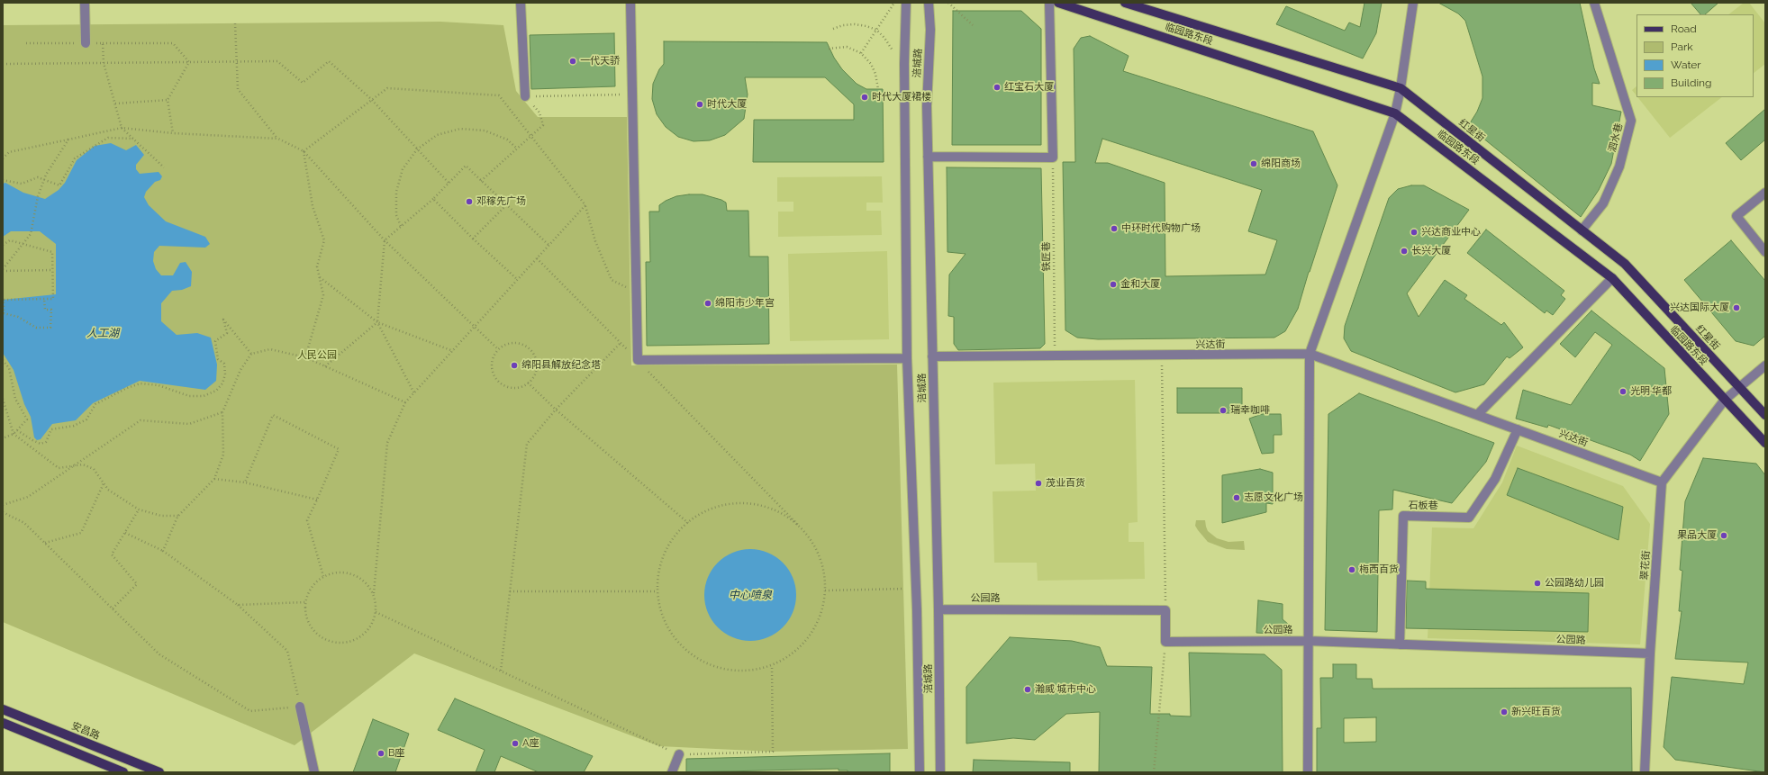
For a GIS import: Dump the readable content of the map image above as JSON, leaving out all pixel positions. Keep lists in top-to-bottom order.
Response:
{
  "streets": {
    "main road": ["临园路东段", "红星街", "安昌路"],
    "street": [
      "涪城路",
      "泗水巷",
      "兴达街",
      "石板巷",
      "翠花街",
      "公园路"
    ],
    "path": ["铁匠巷"]
  },
  "crossings": [
    ["涪城路", "兴达街"],
    ["涪城路", "公园路"],
    ["红星街", "泗水巷"],
    ["铁匠巷", "兴达街"],
    ["兴达街", "石板巷"],
    ["兴达街", "翠花街"],
    ["石板巷", "公园路"],
    ["翠花街", "公园路"]
  ],
  "water": ["人工湖", "中心喷泉"],
  "parks": ["人民公园"],
  "places": [
    "一代天骄",
    "红宝石大厦",
    "时代大厦裙楼",
    "时代大厦",
    "绵阳商场",
    "邓稼先广场",
    "中环时代购物广场",
    "兴达商业中心",
    "长兴大厦",
    "金和大厦",
    "绵阳市少年宫",
    "兴达国际大厦",
    "绵阳县解放纪念塔",
    "光明·华都",
    "瑞幸咖啡",
    "茂业百货",
    "志愿文化广场",
    "果品大厦",
    "梅西百货",
    "公园路幼儿园",
    "瀚威·城市中心",
    "新兴旺百货",
    "A座",
    "B座"
  ],
  "legend": [
    "Road",
    "Park",
    "Water",
    "Building"
  ]
}
